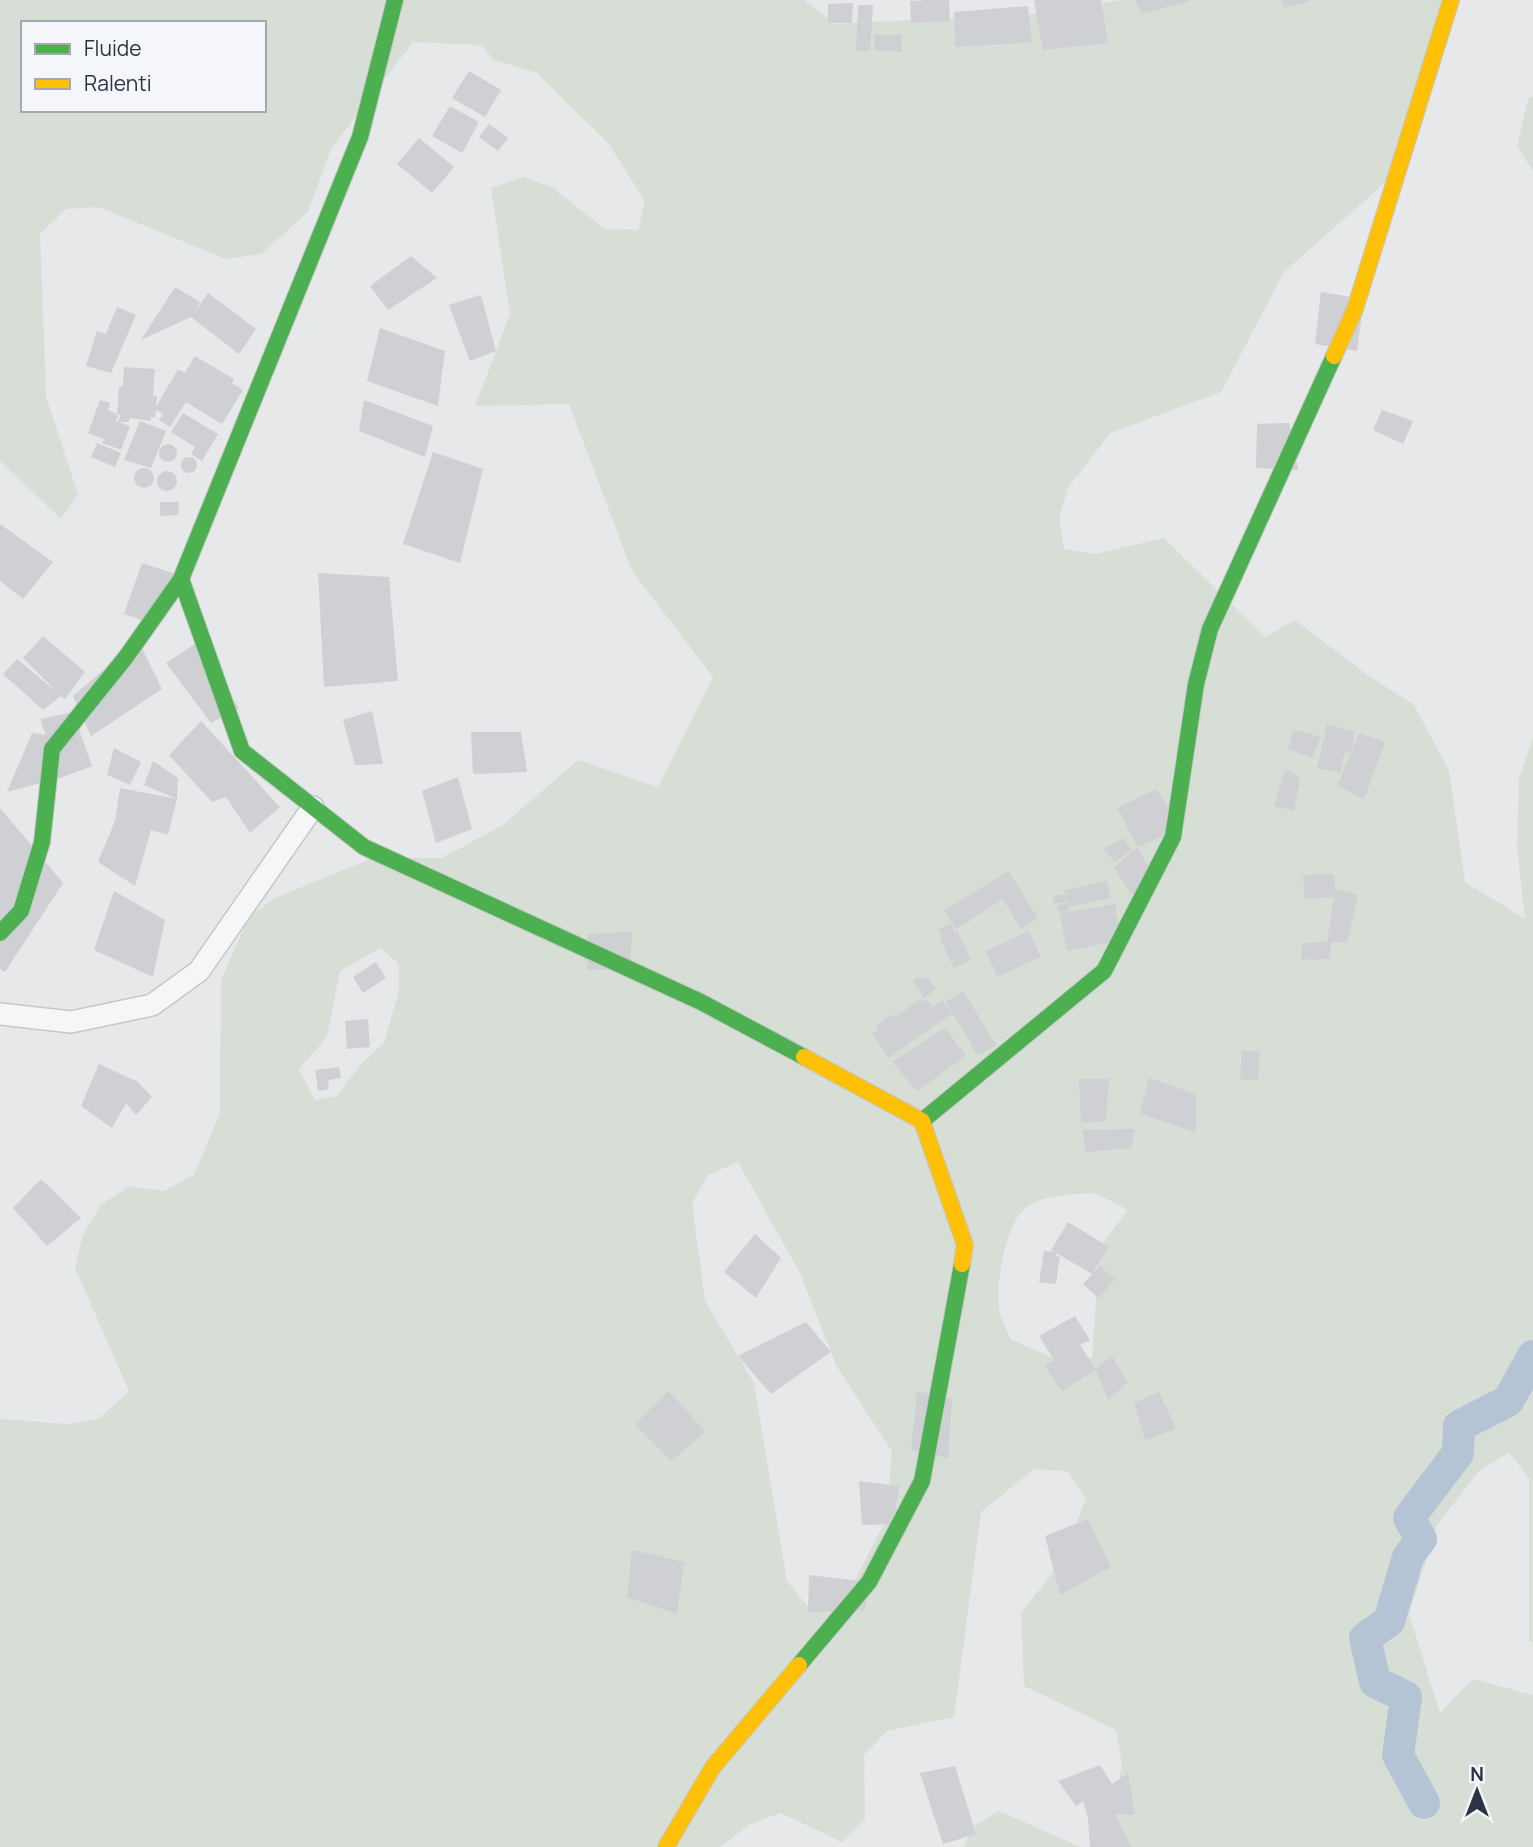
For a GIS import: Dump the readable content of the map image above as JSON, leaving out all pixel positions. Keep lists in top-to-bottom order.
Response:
{
  "legend": ["Fluide", "Ralenti"],
  "north": "top"
}
